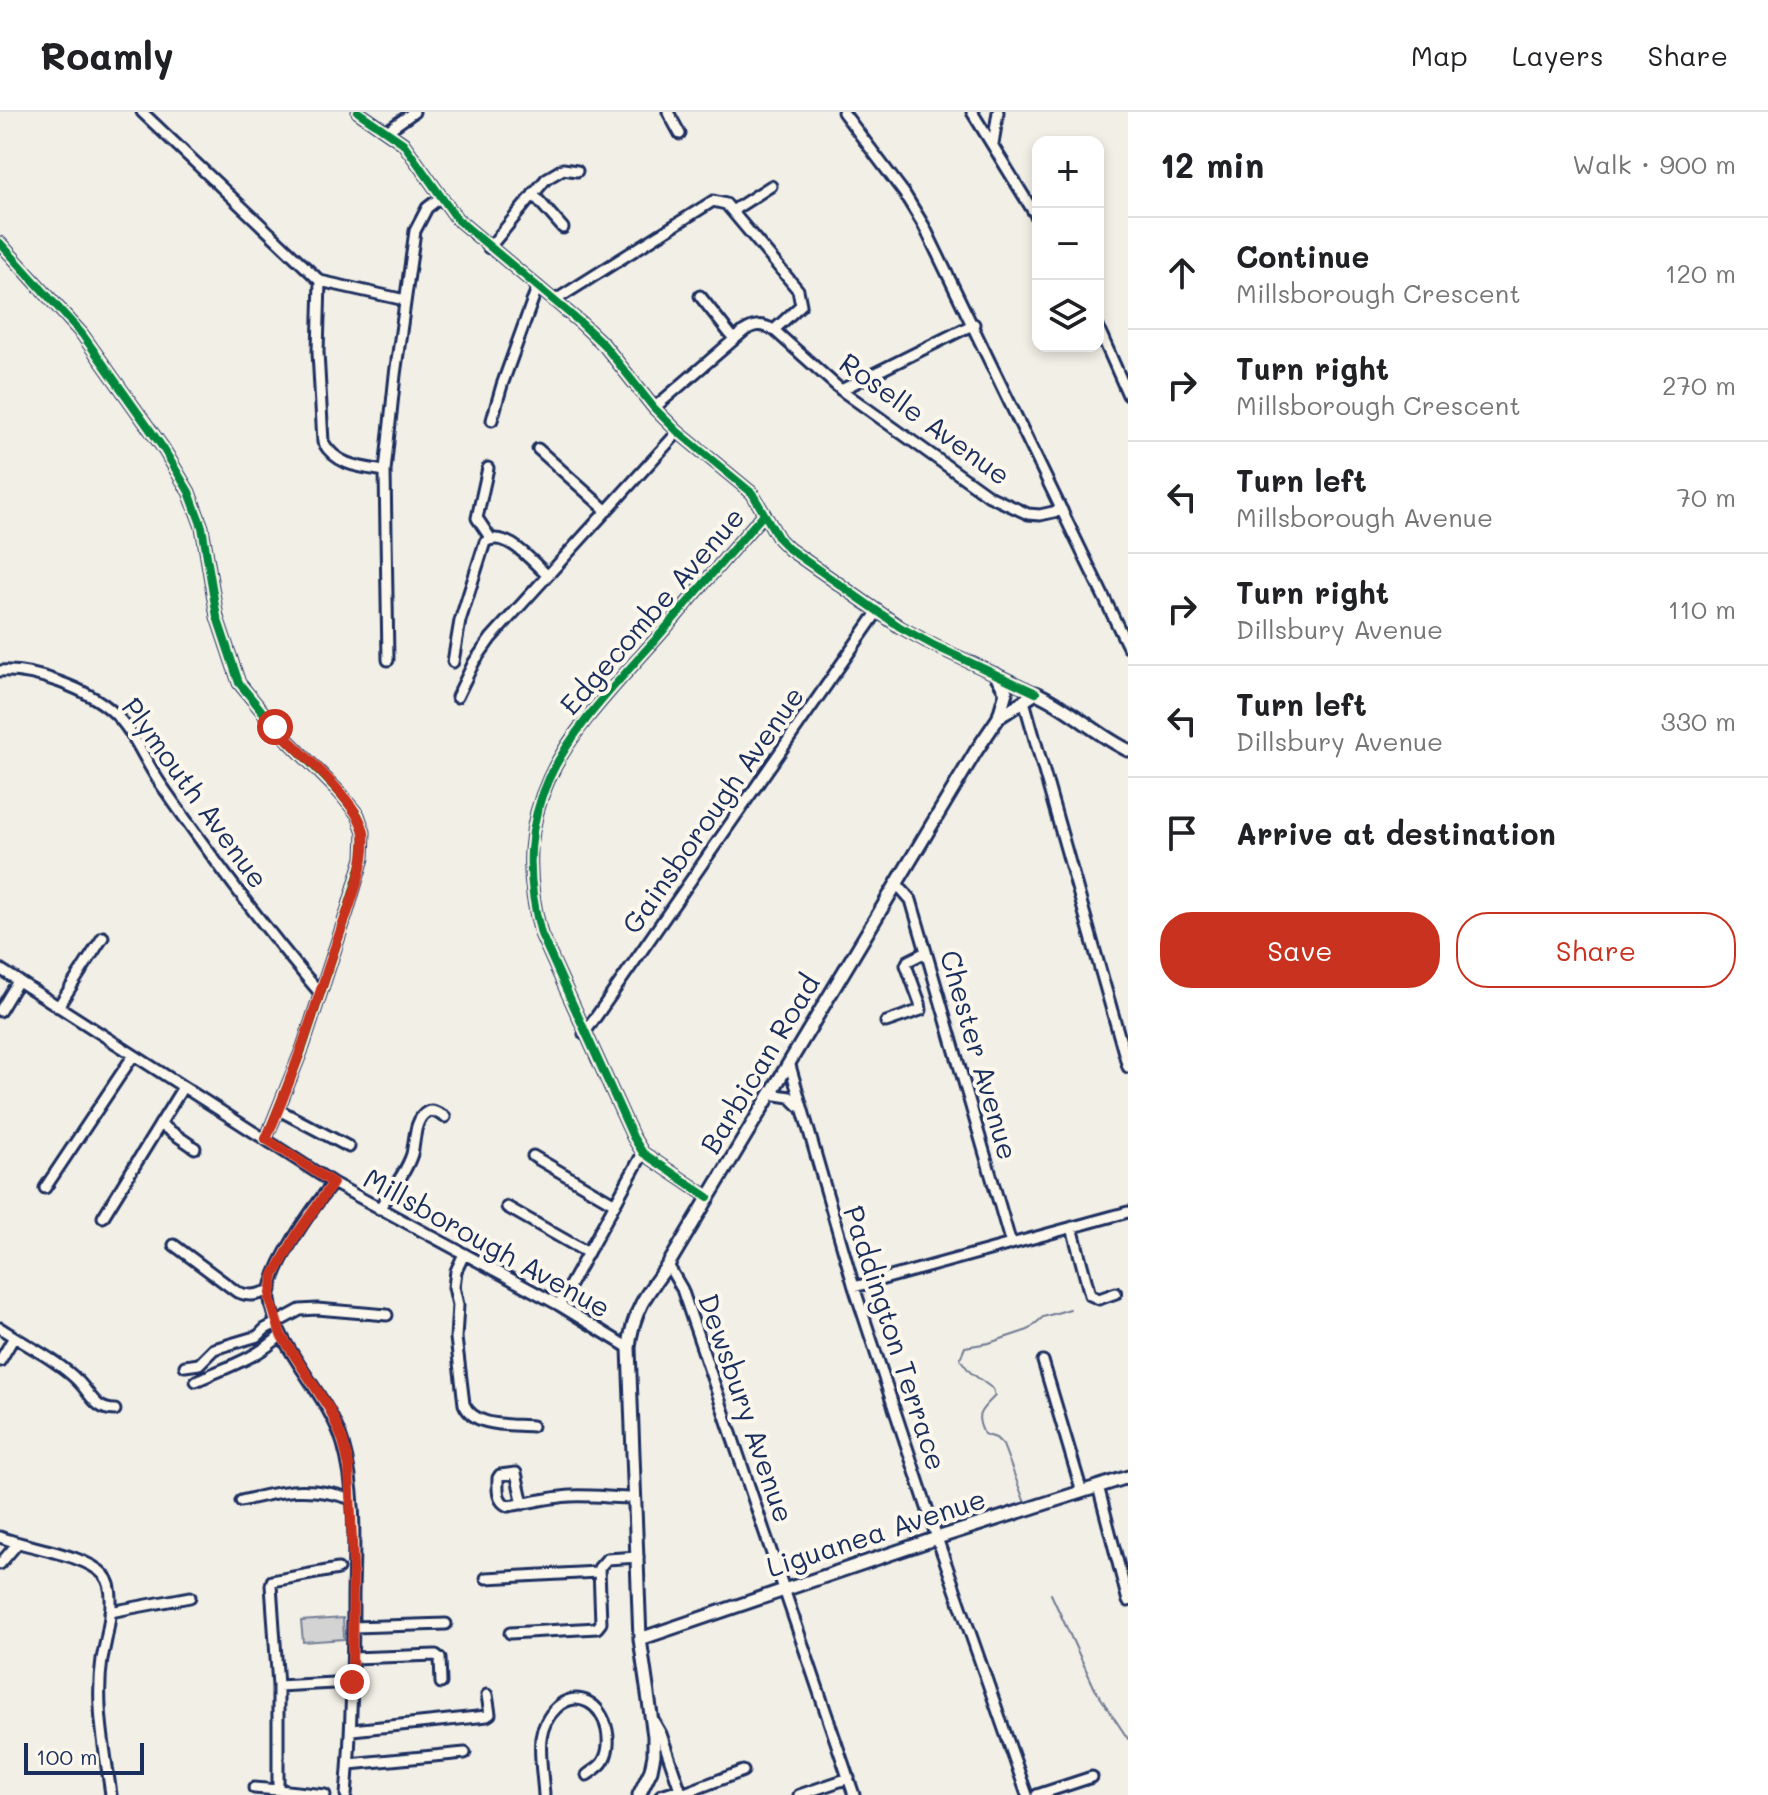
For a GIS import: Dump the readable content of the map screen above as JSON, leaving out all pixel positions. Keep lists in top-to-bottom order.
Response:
{
  "streets": {
    "main road": ["Barbican Road", "Liguanea Avenue"],
    "street": [
      "Roselle Avenue",
      "Edgecombe Avenue",
      "Plymouth Avenue",
      "Gainsborough Avenue",
      "Chester Avenue",
      "Millsborough Avenue",
      "Paddington Terrace",
      "Dewsbury Avenue"
    ]
  },
  "crossings": [
    ["Edgecombe Avenue", "Gainsborough Avenue"],
    ["Edgecombe Avenue", "Barbican Road"],
    ["Chester Avenue", "Barbican Road"],
    ["Barbican Road", "Millsborough Avenue"],
    ["Barbican Road", "Paddington Terrace"],
    ["Barbican Road", "Dewsbury Avenue"],
    ["Barbican Road", "Liguanea Avenue"],
    ["Paddington Terrace", "Liguanea Avenue"],
    ["Dewsbury Avenue", "Liguanea Avenue"]
  ],
  "scale_bar": "100 m",
  "page": {
    "header": "Roamly",
    "nav": ["Map", "Layers", "Share"],
    "heading": ["12 min", "Walk · 900 m"],
    "map_buttons": ["+", "−"],
    "list": [
      ["Continue", "Millsborough Crescent", "120 m"],
      ["Turn right", "Millsborough Crescent", "270 m"],
      ["Turn left", "Millsborough Avenue", "70 m"],
      ["Turn right", "Dillsbury Avenue", "110 m"],
      ["Turn left", "Dillsbury Avenue", "330 m"],
      "Arrive at destination"
    ],
    "buttons": ["Save", "Share"],
    "scale": "100 m"
  }
}
